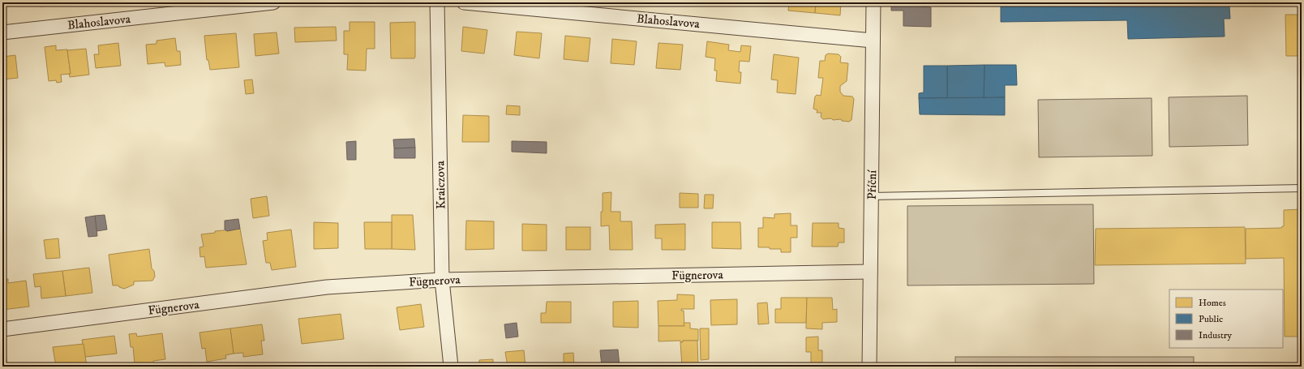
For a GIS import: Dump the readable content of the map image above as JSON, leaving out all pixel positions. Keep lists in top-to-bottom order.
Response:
{
  "streets": {
    "street": [
      "Blahoslavova",
      "Kraiczova",
      "Příční",
      "Fügnerova"
    ]
  },
  "crossings": [
    ["Blahoslavova", "Příční"],
    ["Kraiczova", "Fügnerova"],
    ["Příční", "Fügnerova"]
  ],
  "legend": ["Homes", "Public", "Industry"]
}
